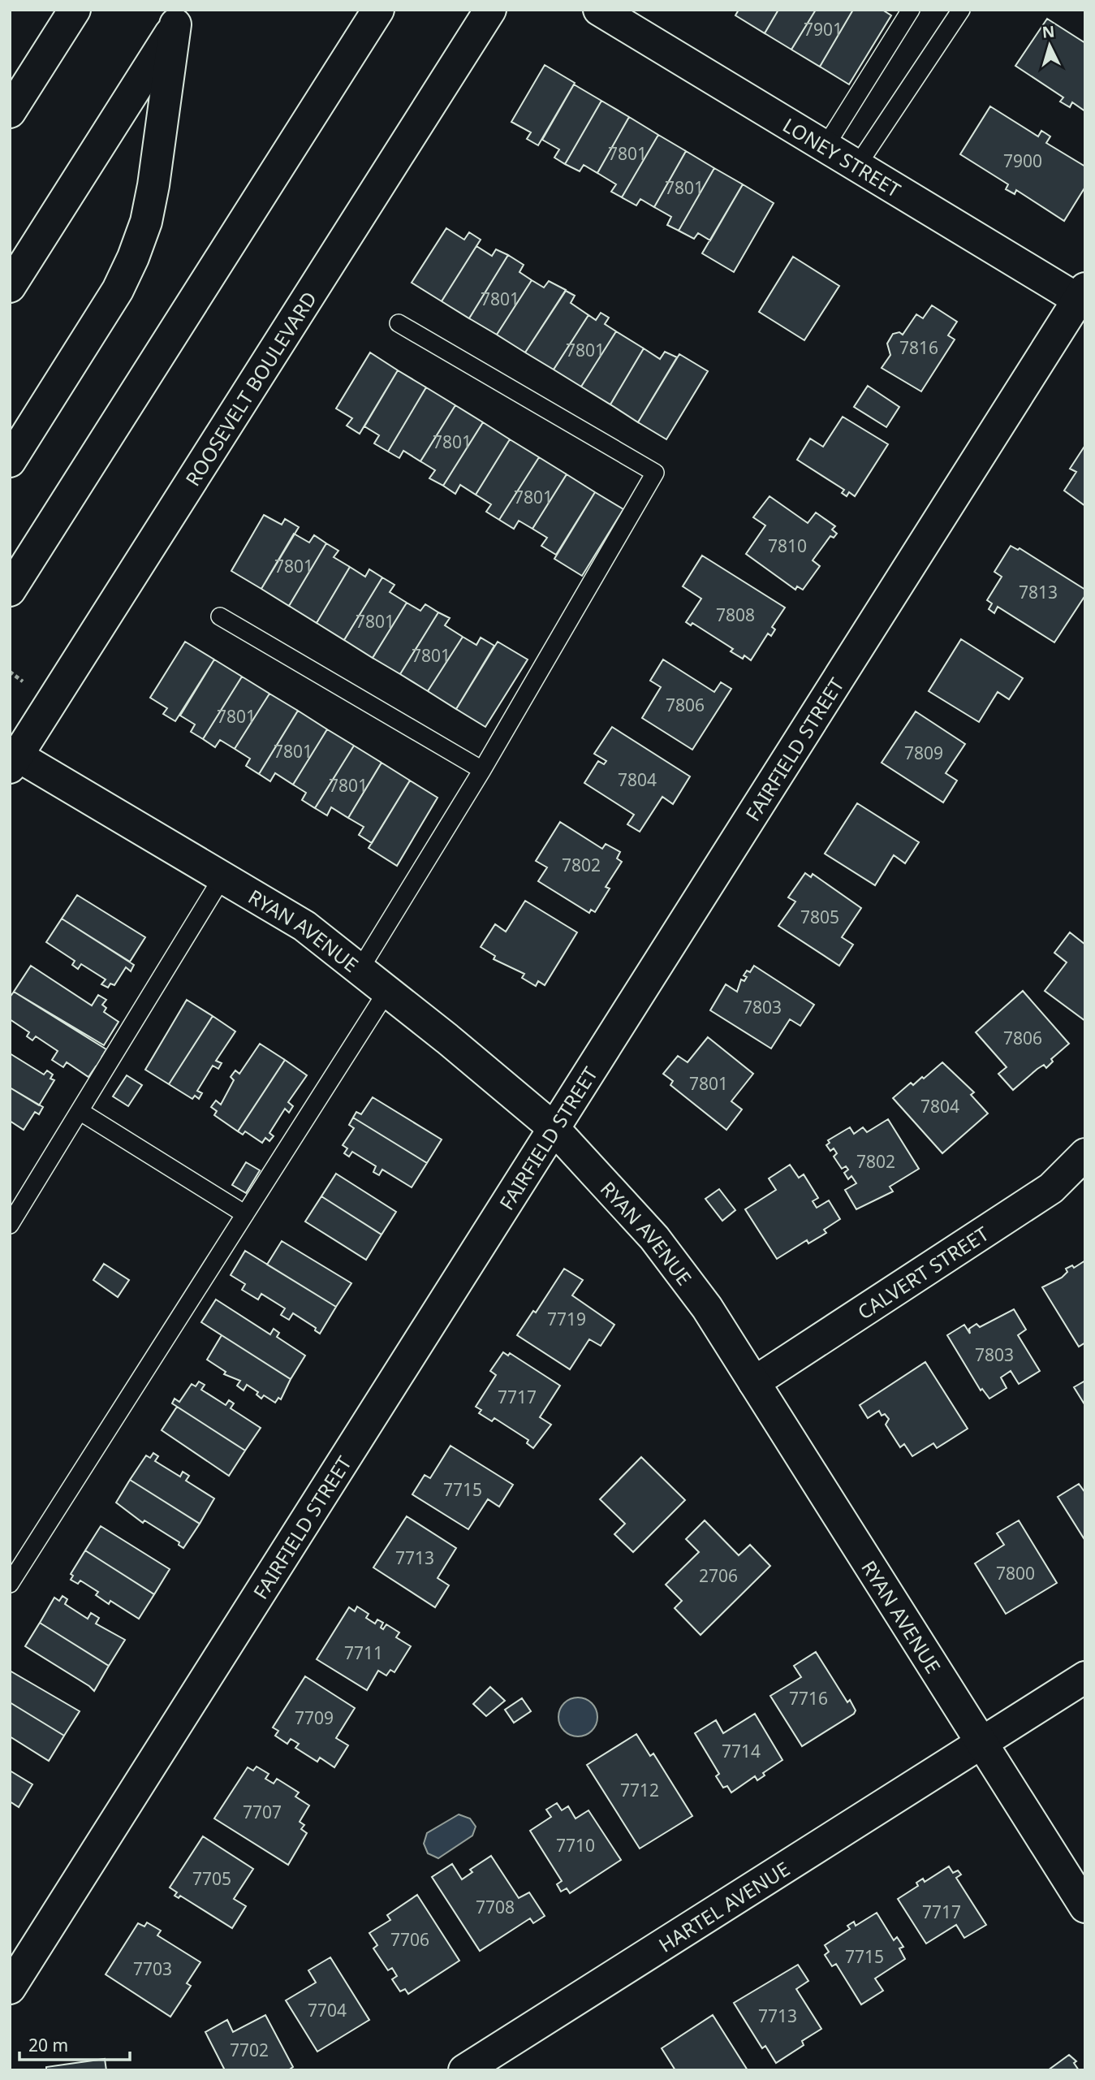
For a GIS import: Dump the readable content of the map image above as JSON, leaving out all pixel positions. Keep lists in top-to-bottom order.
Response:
{
  "streets": {
    "main road": [
      "LONEY STREET",
      "ROOSEVELT BOULEVARD",
      "FAIRFIELD STREET",
      "RYAN AVENUE",
      "CALVERT STREET",
      "HARTEL AVENUE"
    ]
  },
  "crossings": [
    ["LONEY STREET", "FAIRFIELD STREET"],
    ["ROOSEVELT BOULEVARD", "RYAN AVENUE"],
    ["FAIRFIELD STREET", "RYAN AVENUE"],
    ["RYAN AVENUE", "CALVERT STREET"],
    ["RYAN AVENUE", "HARTEL AVENUE"]
  ],
  "house_numbers": [
    "7901",
    "7801",
    "7900",
    "7801",
    "7801",
    "7816",
    "7801",
    "7801",
    "7801",
    "7810",
    "7801",
    "7813",
    "7808",
    "7801",
    "7801",
    "7806",
    "7801",
    "7801",
    "7809",
    "7804",
    "7801",
    "7802",
    "7805",
    "7803",
    "7806",
    "7801",
    "7804",
    "7802",
    "7719",
    "7803",
    "7717",
    "7715",
    "7713",
    "7800",
    "2706",
    "7711",
    "7716",
    "7709",
    "7714",
    "7712",
    "7707",
    "7710",
    "7705",
    "7708",
    "7717",
    "7706",
    "7715",
    "7703",
    "7704",
    "7713",
    "7702"
  ],
  "scale_bar": "20 m",
  "north": "top"
}
